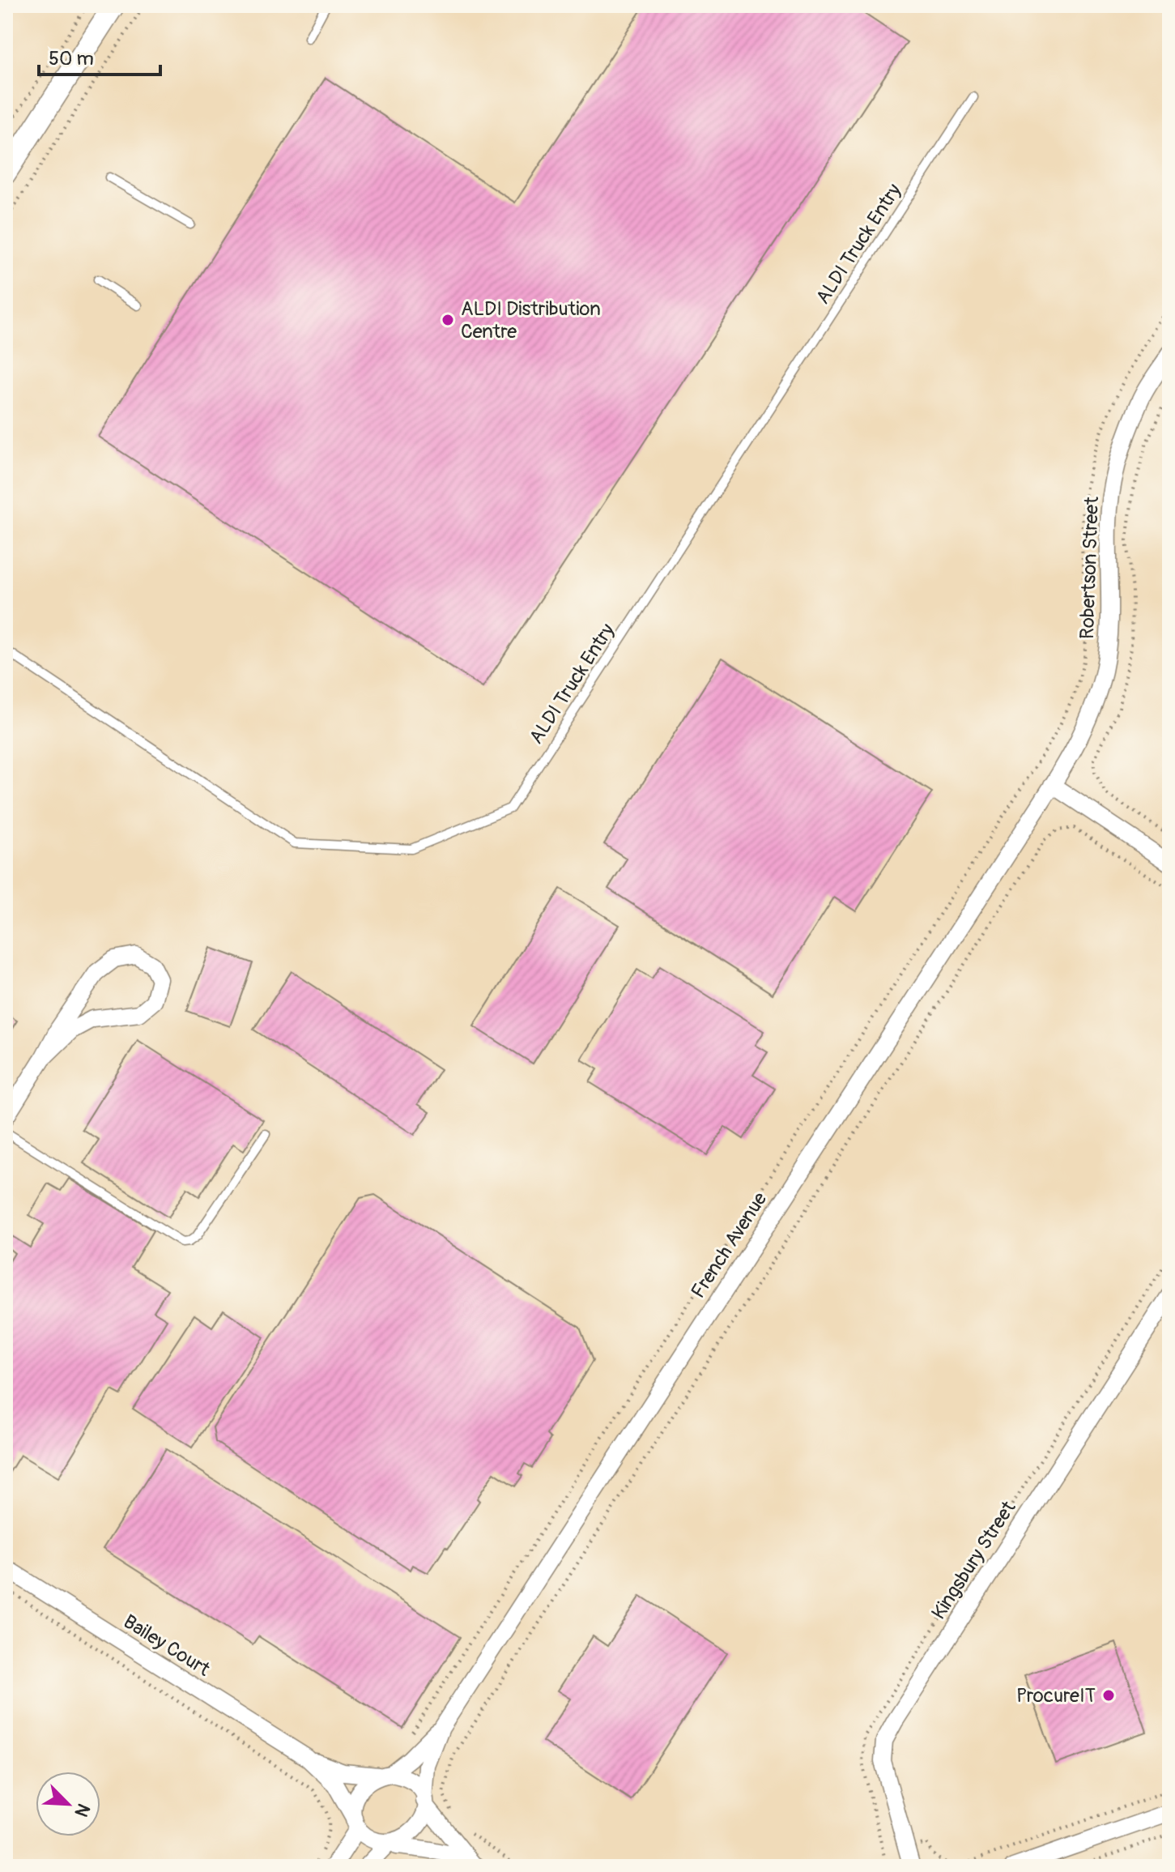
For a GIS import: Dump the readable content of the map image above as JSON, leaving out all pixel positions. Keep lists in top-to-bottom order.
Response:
{
  "streets": {
    "street": [
      "Robertson Street",
      "French Avenue",
      "Kingsbury Street",
      "Bailey Court"
    ],
    "lane": ["ALDI Truck Entry"]
  },
  "crossings": [
    ["Robertson Street", "French Avenue"],
    ["French Avenue", "Bailey Court"]
  ],
  "places": ["ALDI Distribution Centre", "ProcureIT"],
  "scale_bar": "50 m",
  "north": "bottom right"
}
